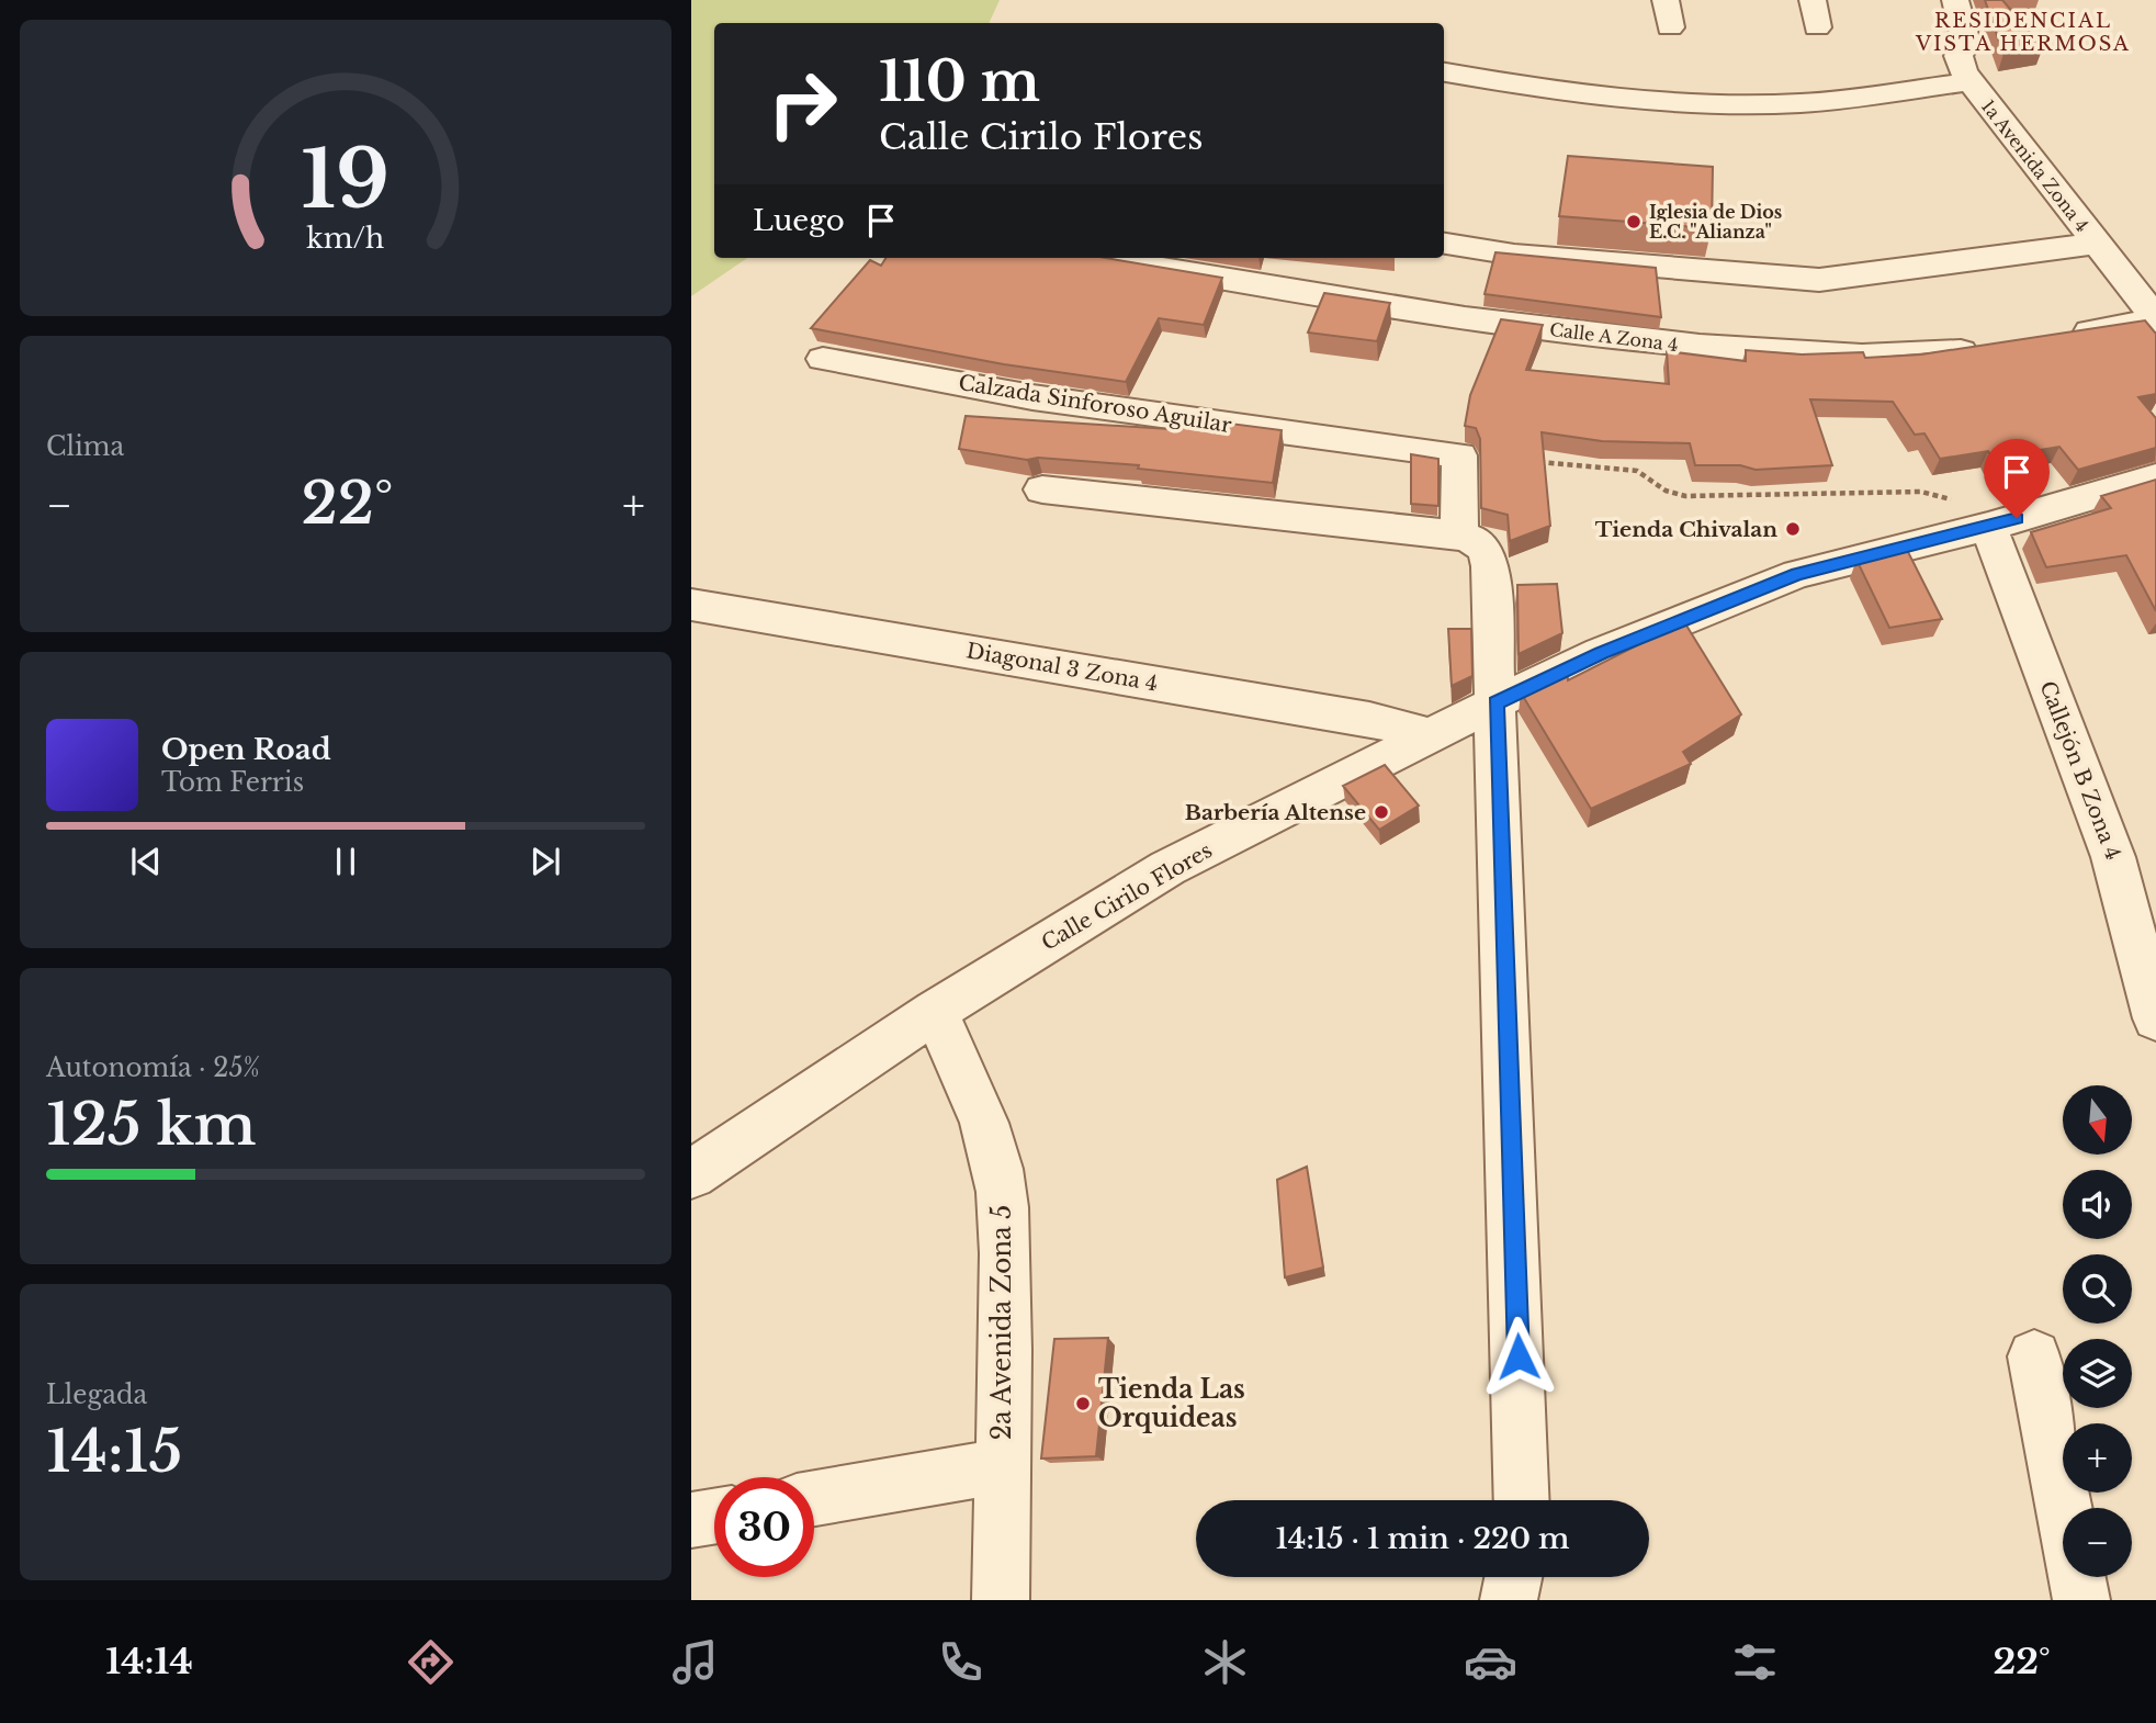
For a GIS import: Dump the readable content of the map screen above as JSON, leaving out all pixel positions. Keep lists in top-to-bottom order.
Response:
{
  "streets": {
    "street": [
      "1a Avenida Zona 4",
      "Calle A Zona 4",
      "Calzada Sinforoso Aguilar",
      "Diagonal 3 Zona 4",
      "Callejón B Zona 4",
      "Calle Cirilo Flores",
      "2a Avenida Zona 5"
    ]
  },
  "crossings": [
    ["Diagonal 3 Zona 4", "Calle Cirilo Flores"],
    ["Callejón B Zona 4", "Calle Cirilo Flores"],
    ["Calle Cirilo Flores", "2a Avenida Zona 5"]
  ],
  "districts": ["RESIDENCIAL VISTA HERMOSA"],
  "places": [
    "Iglesia de Dios E.C. \"Alianza\"",
    "Tienda Chivalan",
    "Barbería Altense",
    "Tienda Las Orquideas"
  ],
  "north": "bottom",
  "page": {
    "turn": ["110 m", "Calle Cirilo Flores"],
    "then": "Luego",
    "tile": [
      "Clima",
      ["Autonomía · 25%", "125 km"],
      ["Llegada", "14:15"]
    ],
    "heat": ["−", "22°", "+"],
    "song": ["Open Road", "Tom Ferris"],
    "map_buttons": ["+", "−"],
    "limit": "30",
    "trip": "14:15 · 1 min · 220 m",
    "tabs": ["14:14", "22°"],
    "gauge": ["19", "km/h"]
  }
}
